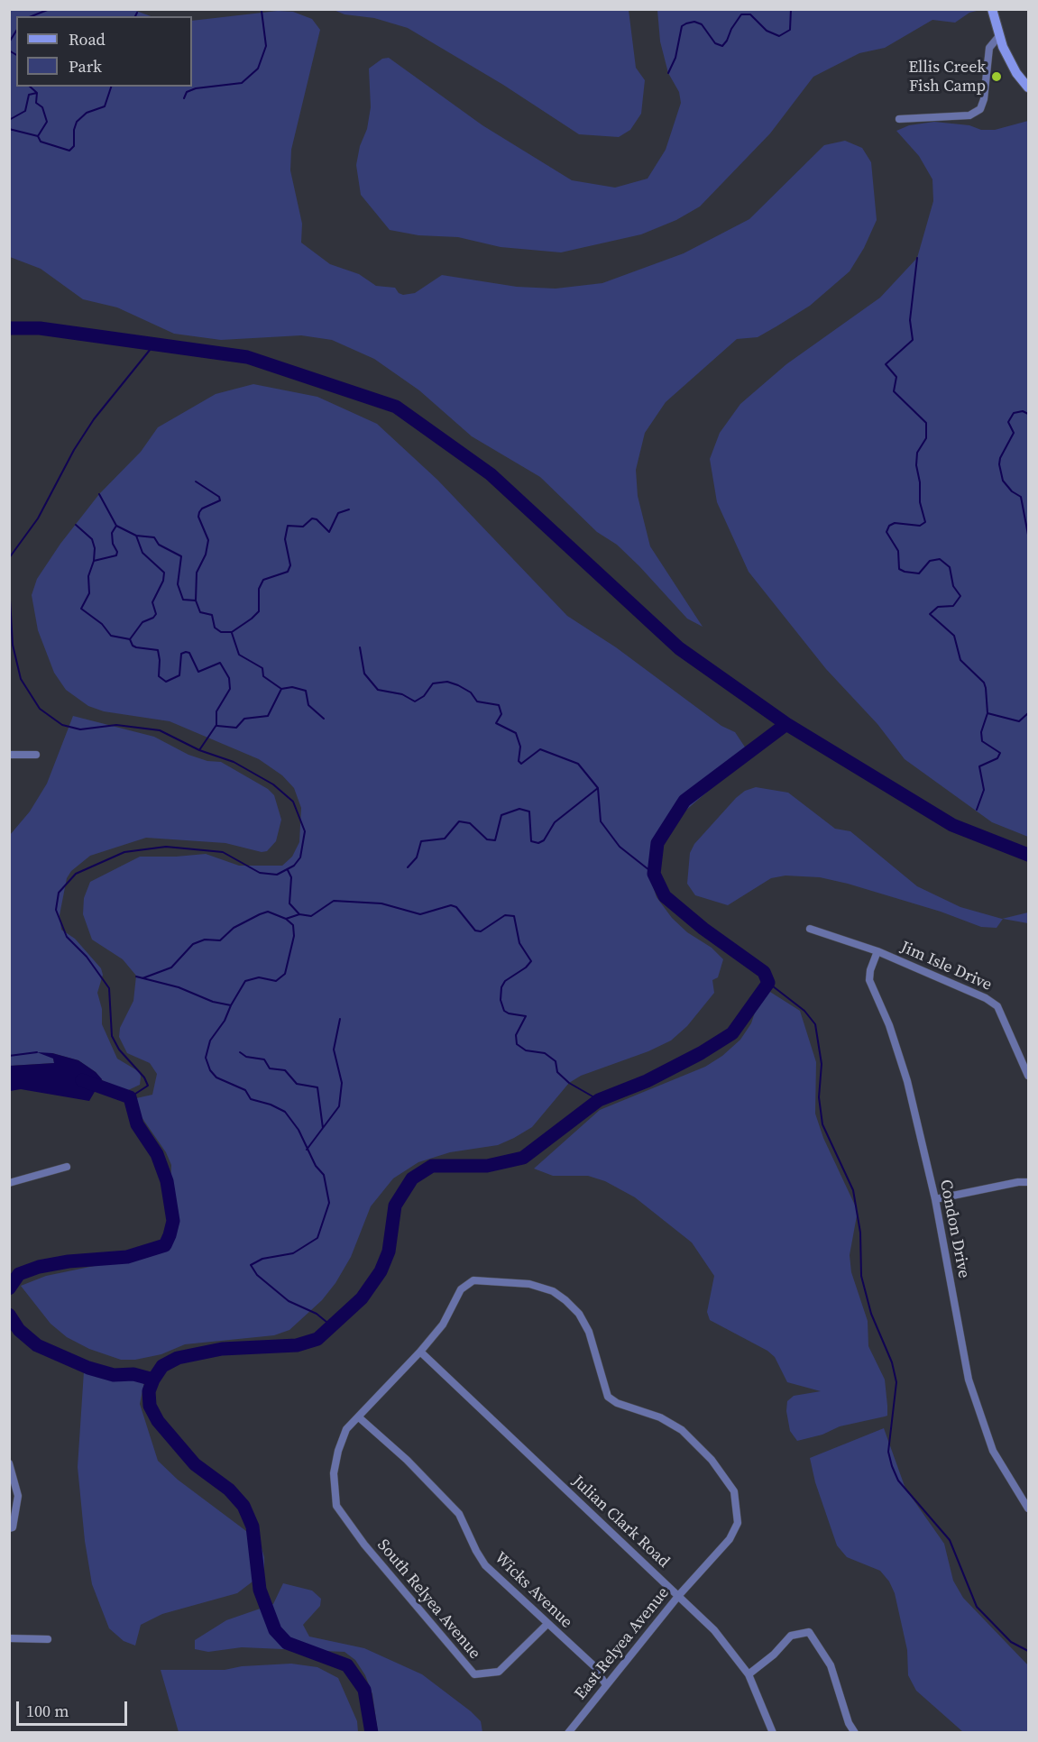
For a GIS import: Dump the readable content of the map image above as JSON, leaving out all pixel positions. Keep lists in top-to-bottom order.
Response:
{
  "streets": {
    "street": [
      "Jim Isle Drive",
      "Condon Drive",
      "Julian Clark Road",
      "Wicks Avenue",
      "South Relyea Avenue",
      "East Relyea Avenue"
    ]
  },
  "crossings": [
    ["Jim Isle Drive", "Condon Drive"],
    ["Julian Clark Road", "East Relyea Avenue"],
    ["Wicks Avenue", "South Relyea Avenue"],
    ["Wicks Avenue", "East Relyea Avenue"]
  ],
  "places": ["Ellis Creek Fish Camp"],
  "legend": ["Road", "Park"],
  "scale_bar": "100 m"
}
